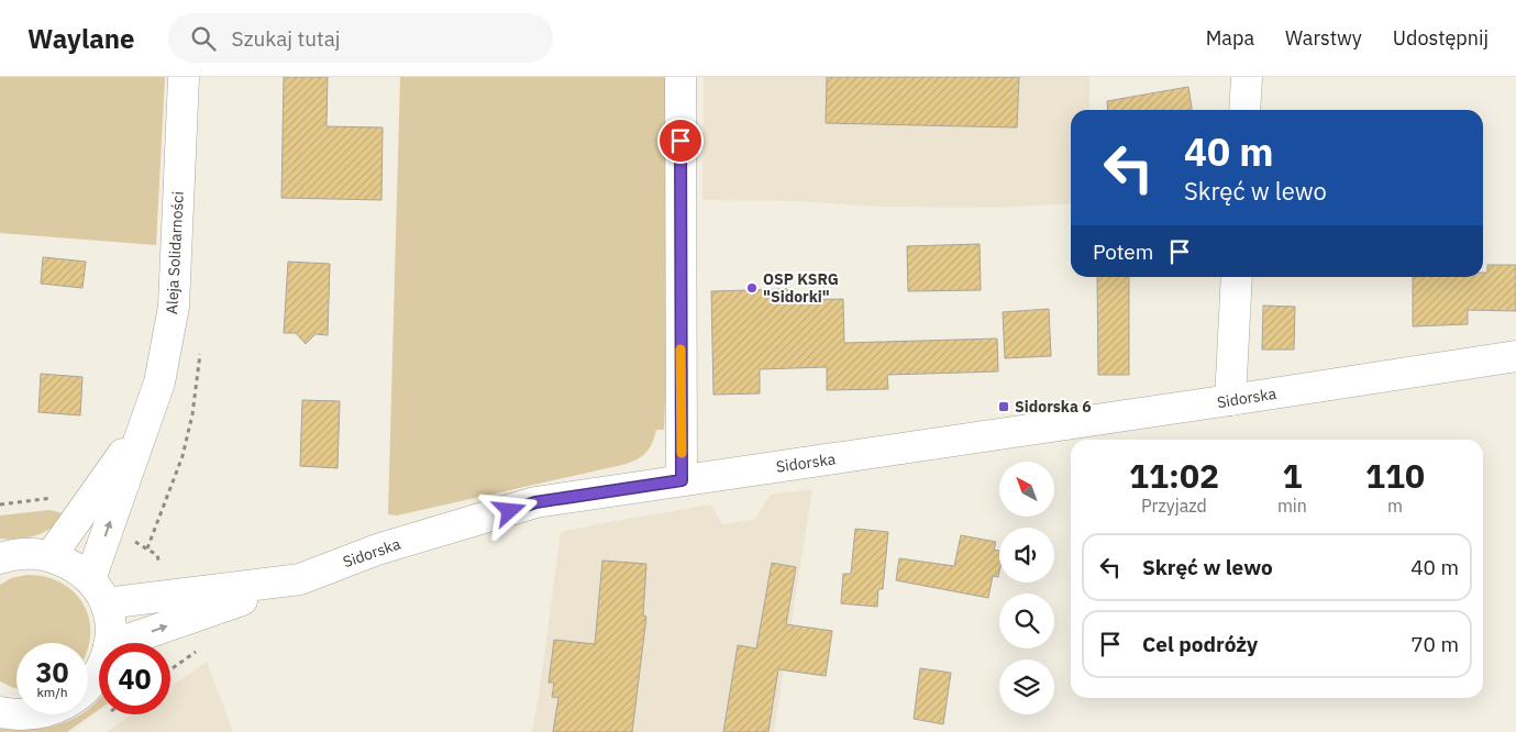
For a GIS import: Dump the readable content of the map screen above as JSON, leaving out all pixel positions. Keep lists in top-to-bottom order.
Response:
{
  "streets": {
    "street": ["Aleja Solidarności", "Sidorska"]
  },
  "places": {
    "other": ["OSP KSRG \"Sidorki\""],
    "transit": ["Sidorska 6"]
  },
  "north": "top left",
  "page": {
    "header": "Waylane",
    "search": "Szukaj tutaj",
    "nav": ["Mapa", "Warstwy", "Udostępnij"],
    "turn": ["40 m", "Skręć w lewo"],
    "then": "Potem",
    "eta": [
      "11:02",
      "Przyjazd",
      "1",
      "min",
      "110",
      "m"
    ],
    "list": [
      {
        "name": "Skręć w lewo",
        "value": "40 m"
      },
      {
        "name": "Cel podróży",
        "value": "70 m"
      }
    ],
    "speed": "30 km/h",
    "limit": "40"
  }
}
